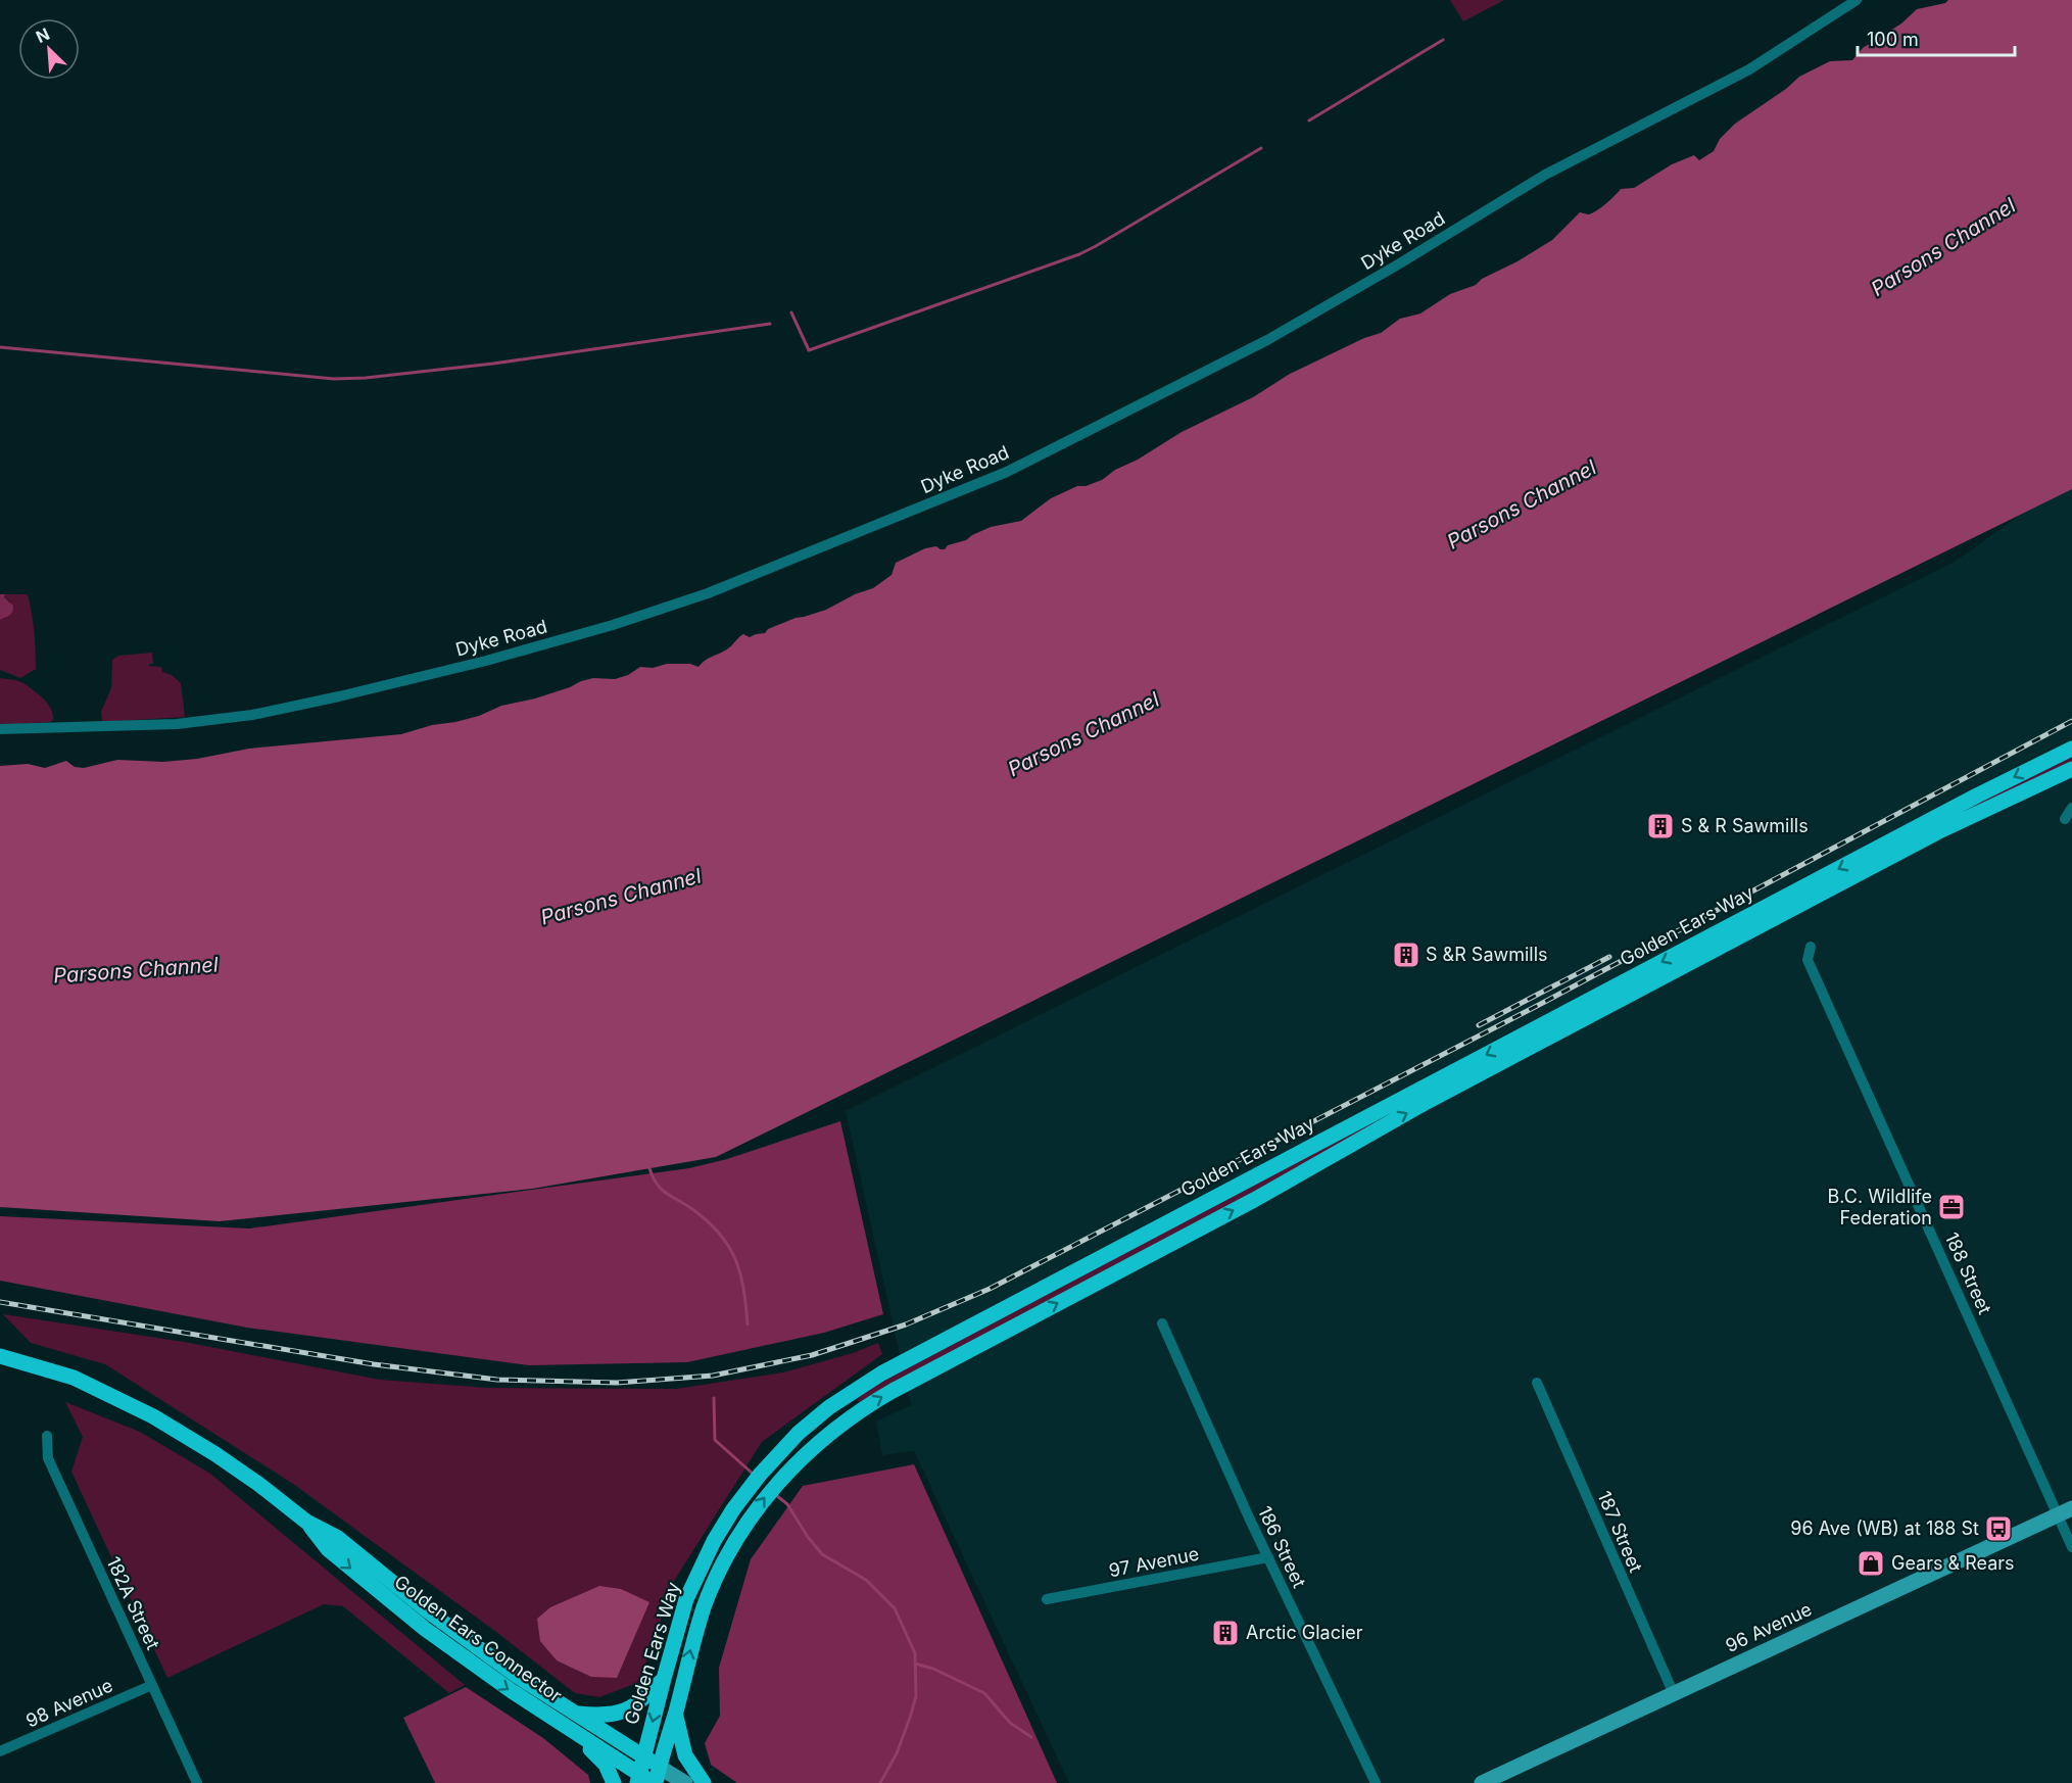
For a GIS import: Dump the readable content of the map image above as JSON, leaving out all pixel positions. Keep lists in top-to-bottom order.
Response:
{
  "streets": {
    "main road": ["Golden Ears Way", "96 Avenue", "Golden Ears Connector"],
    "street": [
      "Dyke Road",
      "188 Street",
      "187 Street",
      "186 Street",
      "97 Avenue",
      "182A Street",
      "98 Avenue"
    ]
  },
  "crossings": [
    ["Golden Ears Way", "Golden Ears Connector"],
    ["188 Street", "96 Avenue"],
    ["187 Street", "96 Avenue"],
    ["186 Street", "97 Avenue"],
    ["182A Street", "98 Avenue"]
  ],
  "water": ["Parsons Channel"],
  "places": {
    "building": ["S & R Sawmills", "S &R Sawmills", "Arctic Glacier"],
    "office": ["B.C. Wildlife Federation"],
    "bus stop": ["96 Ave (WB) at 188 St"],
    "shop": ["Gears & Rears"]
  },
  "scale_bar": "100 m",
  "north": "top left"
}
